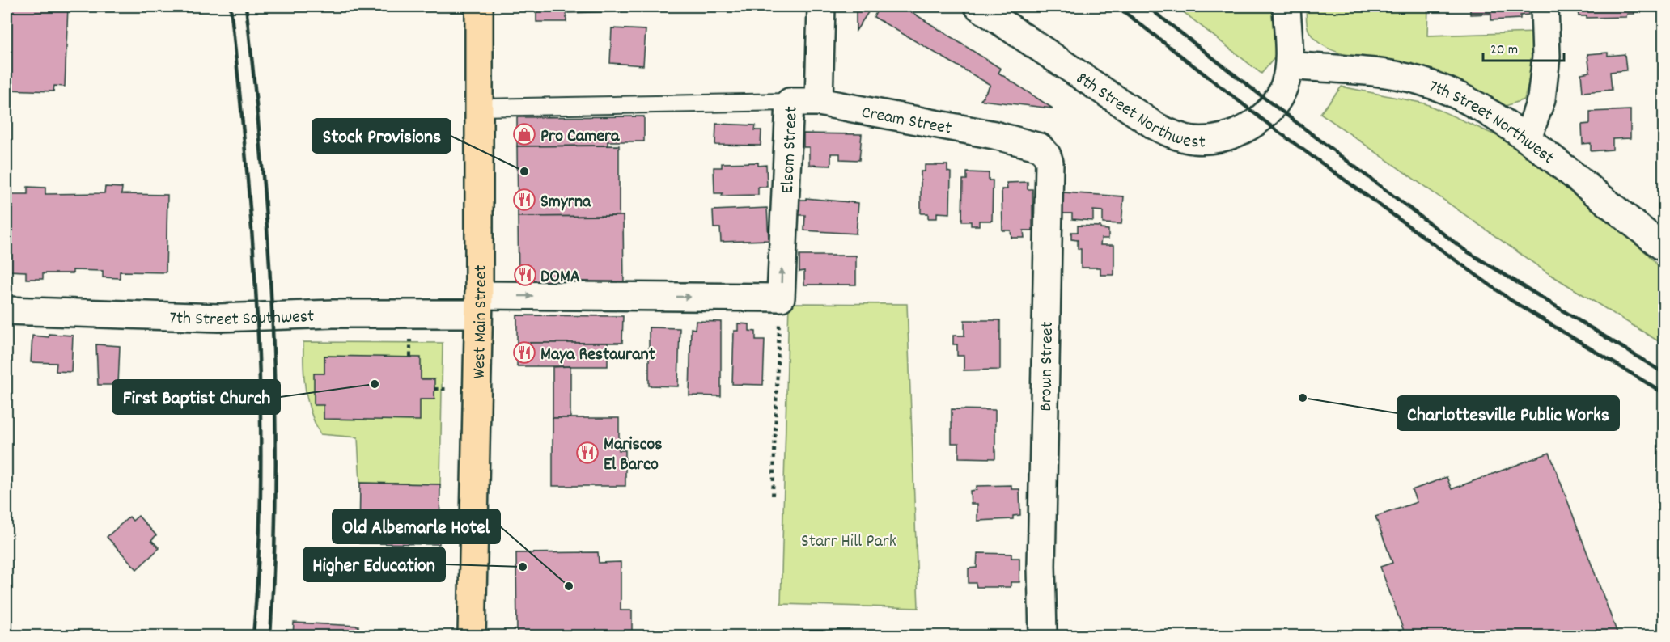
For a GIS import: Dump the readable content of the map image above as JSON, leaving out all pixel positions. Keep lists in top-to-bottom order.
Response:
{
  "streets": {
    "main road": ["West Main Street"],
    "street": [
      "8th Street Northwest",
      "Cream Street",
      "7th Street Northwest",
      "Elsom Street",
      "7th Street Southwest",
      "Brown Street"
    ]
  },
  "crossings": [
    ["8th Street Northwest", "7th Street Northwest"],
    ["Cream Street", "Elsom Street"],
    ["Cream Street", "Brown Street"],
    ["7th Street Southwest", "West Main Street"]
  ],
  "one_way": ["Elsom Street"],
  "parks": ["Starr Hill Park"],
  "places": {
    "shop": ["Pro Camera"],
    "other": [
      "Stock Provisions",
      "First Baptist Church",
      "Charlottesville Public Works",
      "Higher Education",
      "Old Albemarle Hotel"
    ],
    "restaurant": [
      "Smyrna",
      "DOMA",
      "Maya Restaurant",
      "Mariscos El Barco"
    ]
  },
  "scale_bar": "20 m"
}
